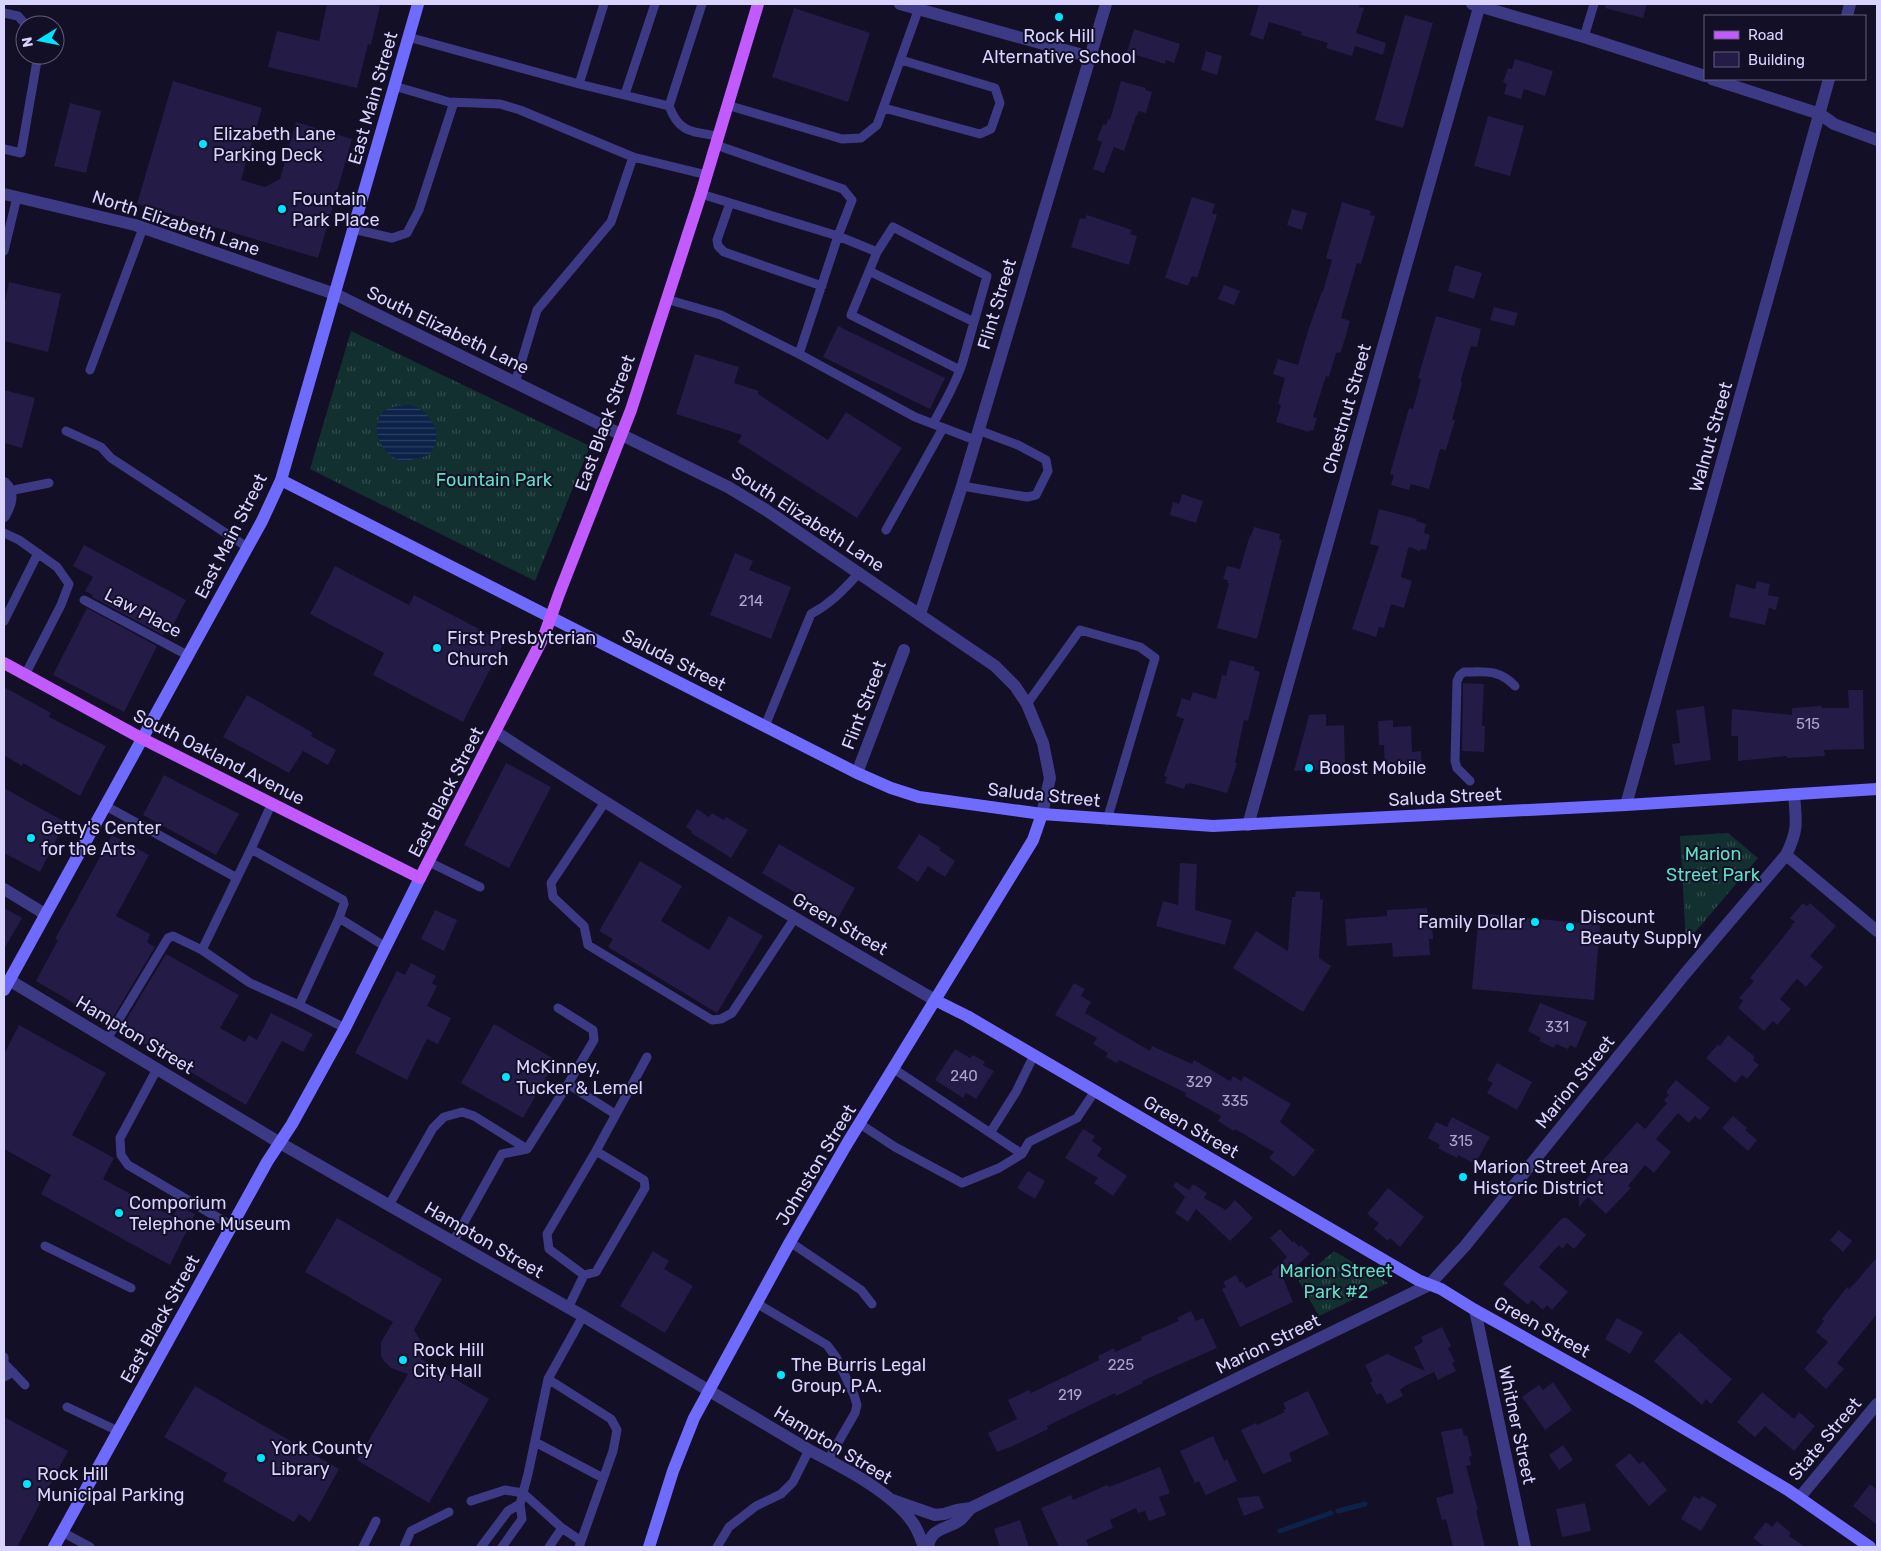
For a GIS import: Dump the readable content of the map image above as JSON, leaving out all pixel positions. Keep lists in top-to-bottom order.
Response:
{
  "streets": {
    "main road": [
      "East Main Street",
      "East Black Street",
      "Saluda Street",
      "South Oakland Avenue",
      "Green Street",
      "Johnston Street"
    ],
    "street": [
      "North Elizabeth Lane",
      "Flint Street",
      "South Elizabeth Lane",
      "Chestnut Street",
      "Walnut Street",
      "Hampton Street",
      "Marion Street",
      "Whitner Street",
      "State Street"
    ],
    "lane": ["Law Place"]
  },
  "crossings": [
    ["East Main Street", "North Elizabeth Lane"],
    ["East Main Street", "South Elizabeth Lane"],
    ["East Main Street", "Law Place"],
    ["East Main Street", "Saluda Street"],
    ["East Main Street", "South Oakland Avenue"],
    ["East Main Street", "Hampton Street"],
    ["North Elizabeth Lane", "South Elizabeth Lane"],
    ["Flint Street", "South Elizabeth Lane"],
    ["Flint Street", "Saluda Street"],
    ["South Elizabeth Lane", "East Black Street"],
    ["South Elizabeth Lane", "Saluda Street"],
    ["South Elizabeth Lane", "Johnston Street"],
    ["Chestnut Street", "Saluda Street"],
    ["East Black Street", "Saluda Street"],
    ["East Black Street", "South Oakland Avenue"],
    ["East Black Street", "Green Street"],
    ["East Black Street", "Hampton Street"],
    ["Walnut Street", "Saluda Street"],
    ["Saluda Street", "Marion Street"],
    ["Saluda Street", "Johnston Street"],
    ["Green Street", "Marion Street"],
    ["Green Street", "Johnston Street"],
    ["Green Street", "Whitner Street"],
    ["Green Street", "State Street"],
    ["Hampton Street", "Marion Street"],
    ["Hampton Street", "Johnston Street"]
  ],
  "parks": ["Fountain Park", "Marion Street Park", "Marion Street Park #2"],
  "places": [
    "Rock Hill Alternative School",
    "Elizabeth Lane Parking Deck",
    "Fountain Park Place",
    "First Presbyterian Church",
    "Boost Mobile",
    "Getty's Center for the Arts",
    "Family Dollar",
    "Discount Beauty Supply",
    "McKinney, Tucker & Lemel",
    "Marion Street Area Historic District",
    "Comporium Telephone Museum",
    "Rock Hill City Hall",
    "The Burris Legal Group, P.A.",
    "York County Library",
    "Rock Hill Municipal Parking"
  ],
  "house_numbers": [
    "214",
    "515",
    "331",
    "240",
    "329",
    "335",
    "315",
    "225",
    "219"
  ],
  "legend": ["Road", "Building"],
  "north": "left"
}
